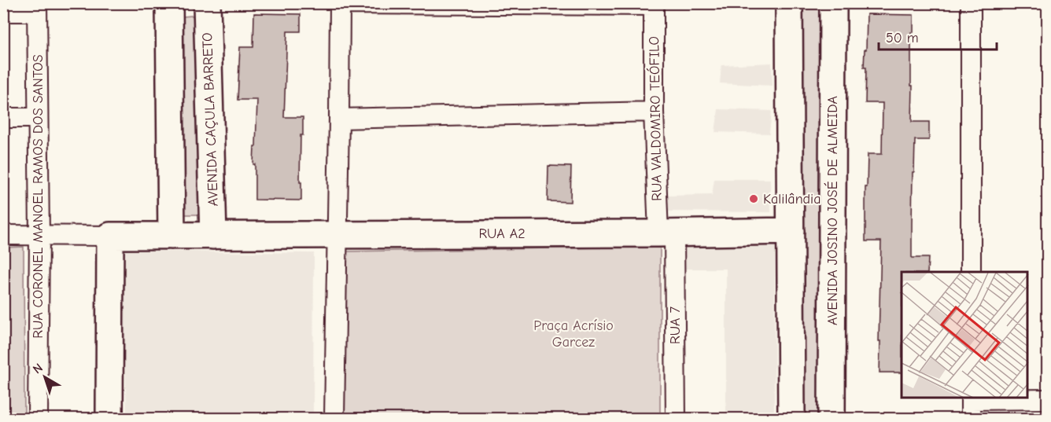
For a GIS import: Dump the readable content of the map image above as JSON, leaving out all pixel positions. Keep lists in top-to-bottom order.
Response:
{
  "streets": {
    "street": [
      "RUA VALDOMIRO TEÓFILO",
      "AVENIDA CAÇULA BARRETO",
      "RUA CORONEL MANOEL RAMOS DOS SANTOS",
      "AVENIDA JOSINO JOSÉ DE ALMEIDA",
      "RUA A2",
      "RUA 7"
    ]
  },
  "crossings": [
    ["RUA VALDOMIRO TEÓFILO", "RUA A2"],
    ["RUA VALDOMIRO TEÓFILO", "RUA 7"],
    ["AVENIDA CAÇULA BARRETO", "RUA A2"],
    ["RUA A2", "RUA 7"]
  ],
  "parks": ["Praça Acrísio Garcez"],
  "places": ["Kalilândia"],
  "scale_bar": "50 m",
  "north": "top left"
}
